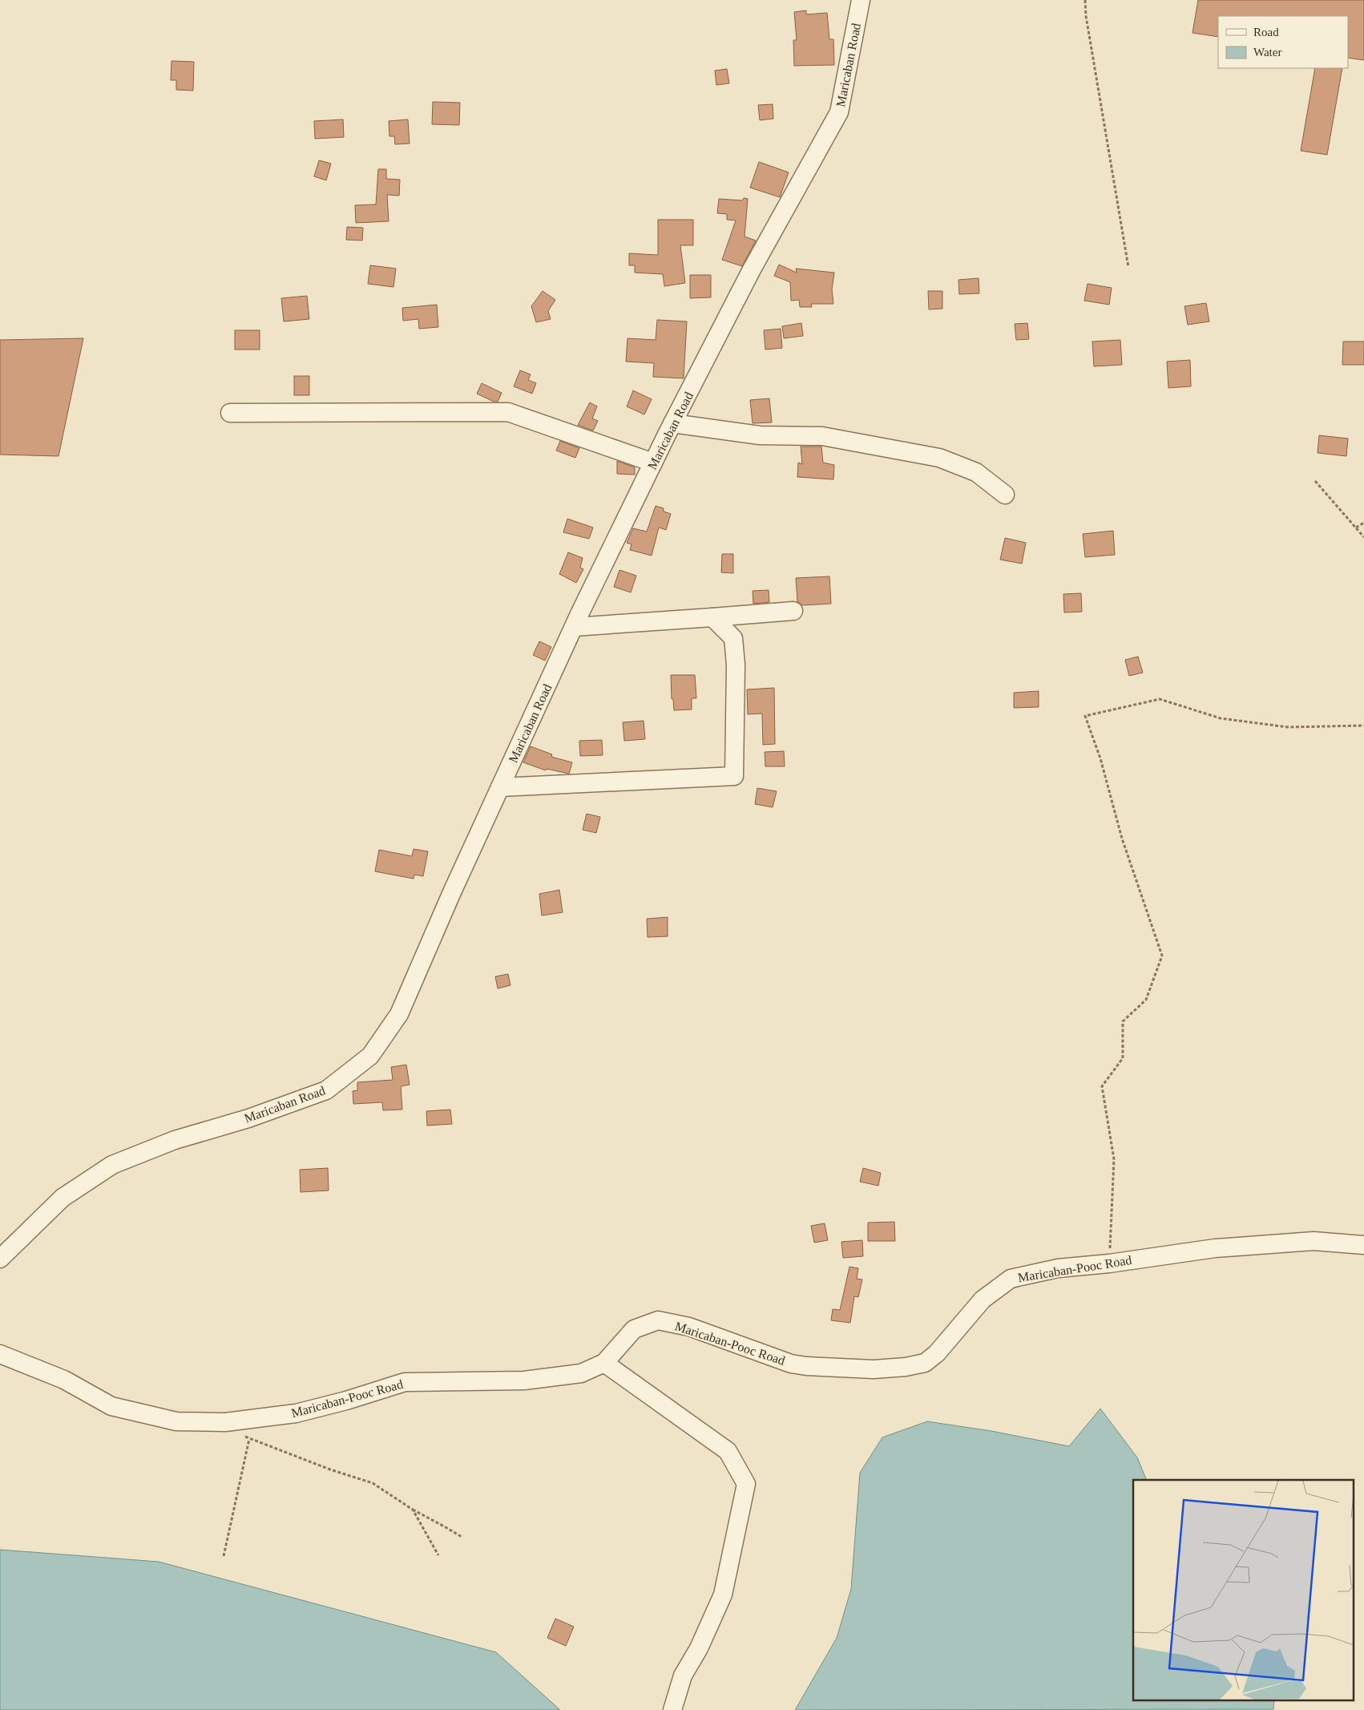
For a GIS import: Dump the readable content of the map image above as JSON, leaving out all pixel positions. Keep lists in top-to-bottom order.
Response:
{
  "streets": {
    "street": ["Maricaban Road", "Maricaban-Pooc Road"]
  },
  "legend": ["Road", "Water"]
}
